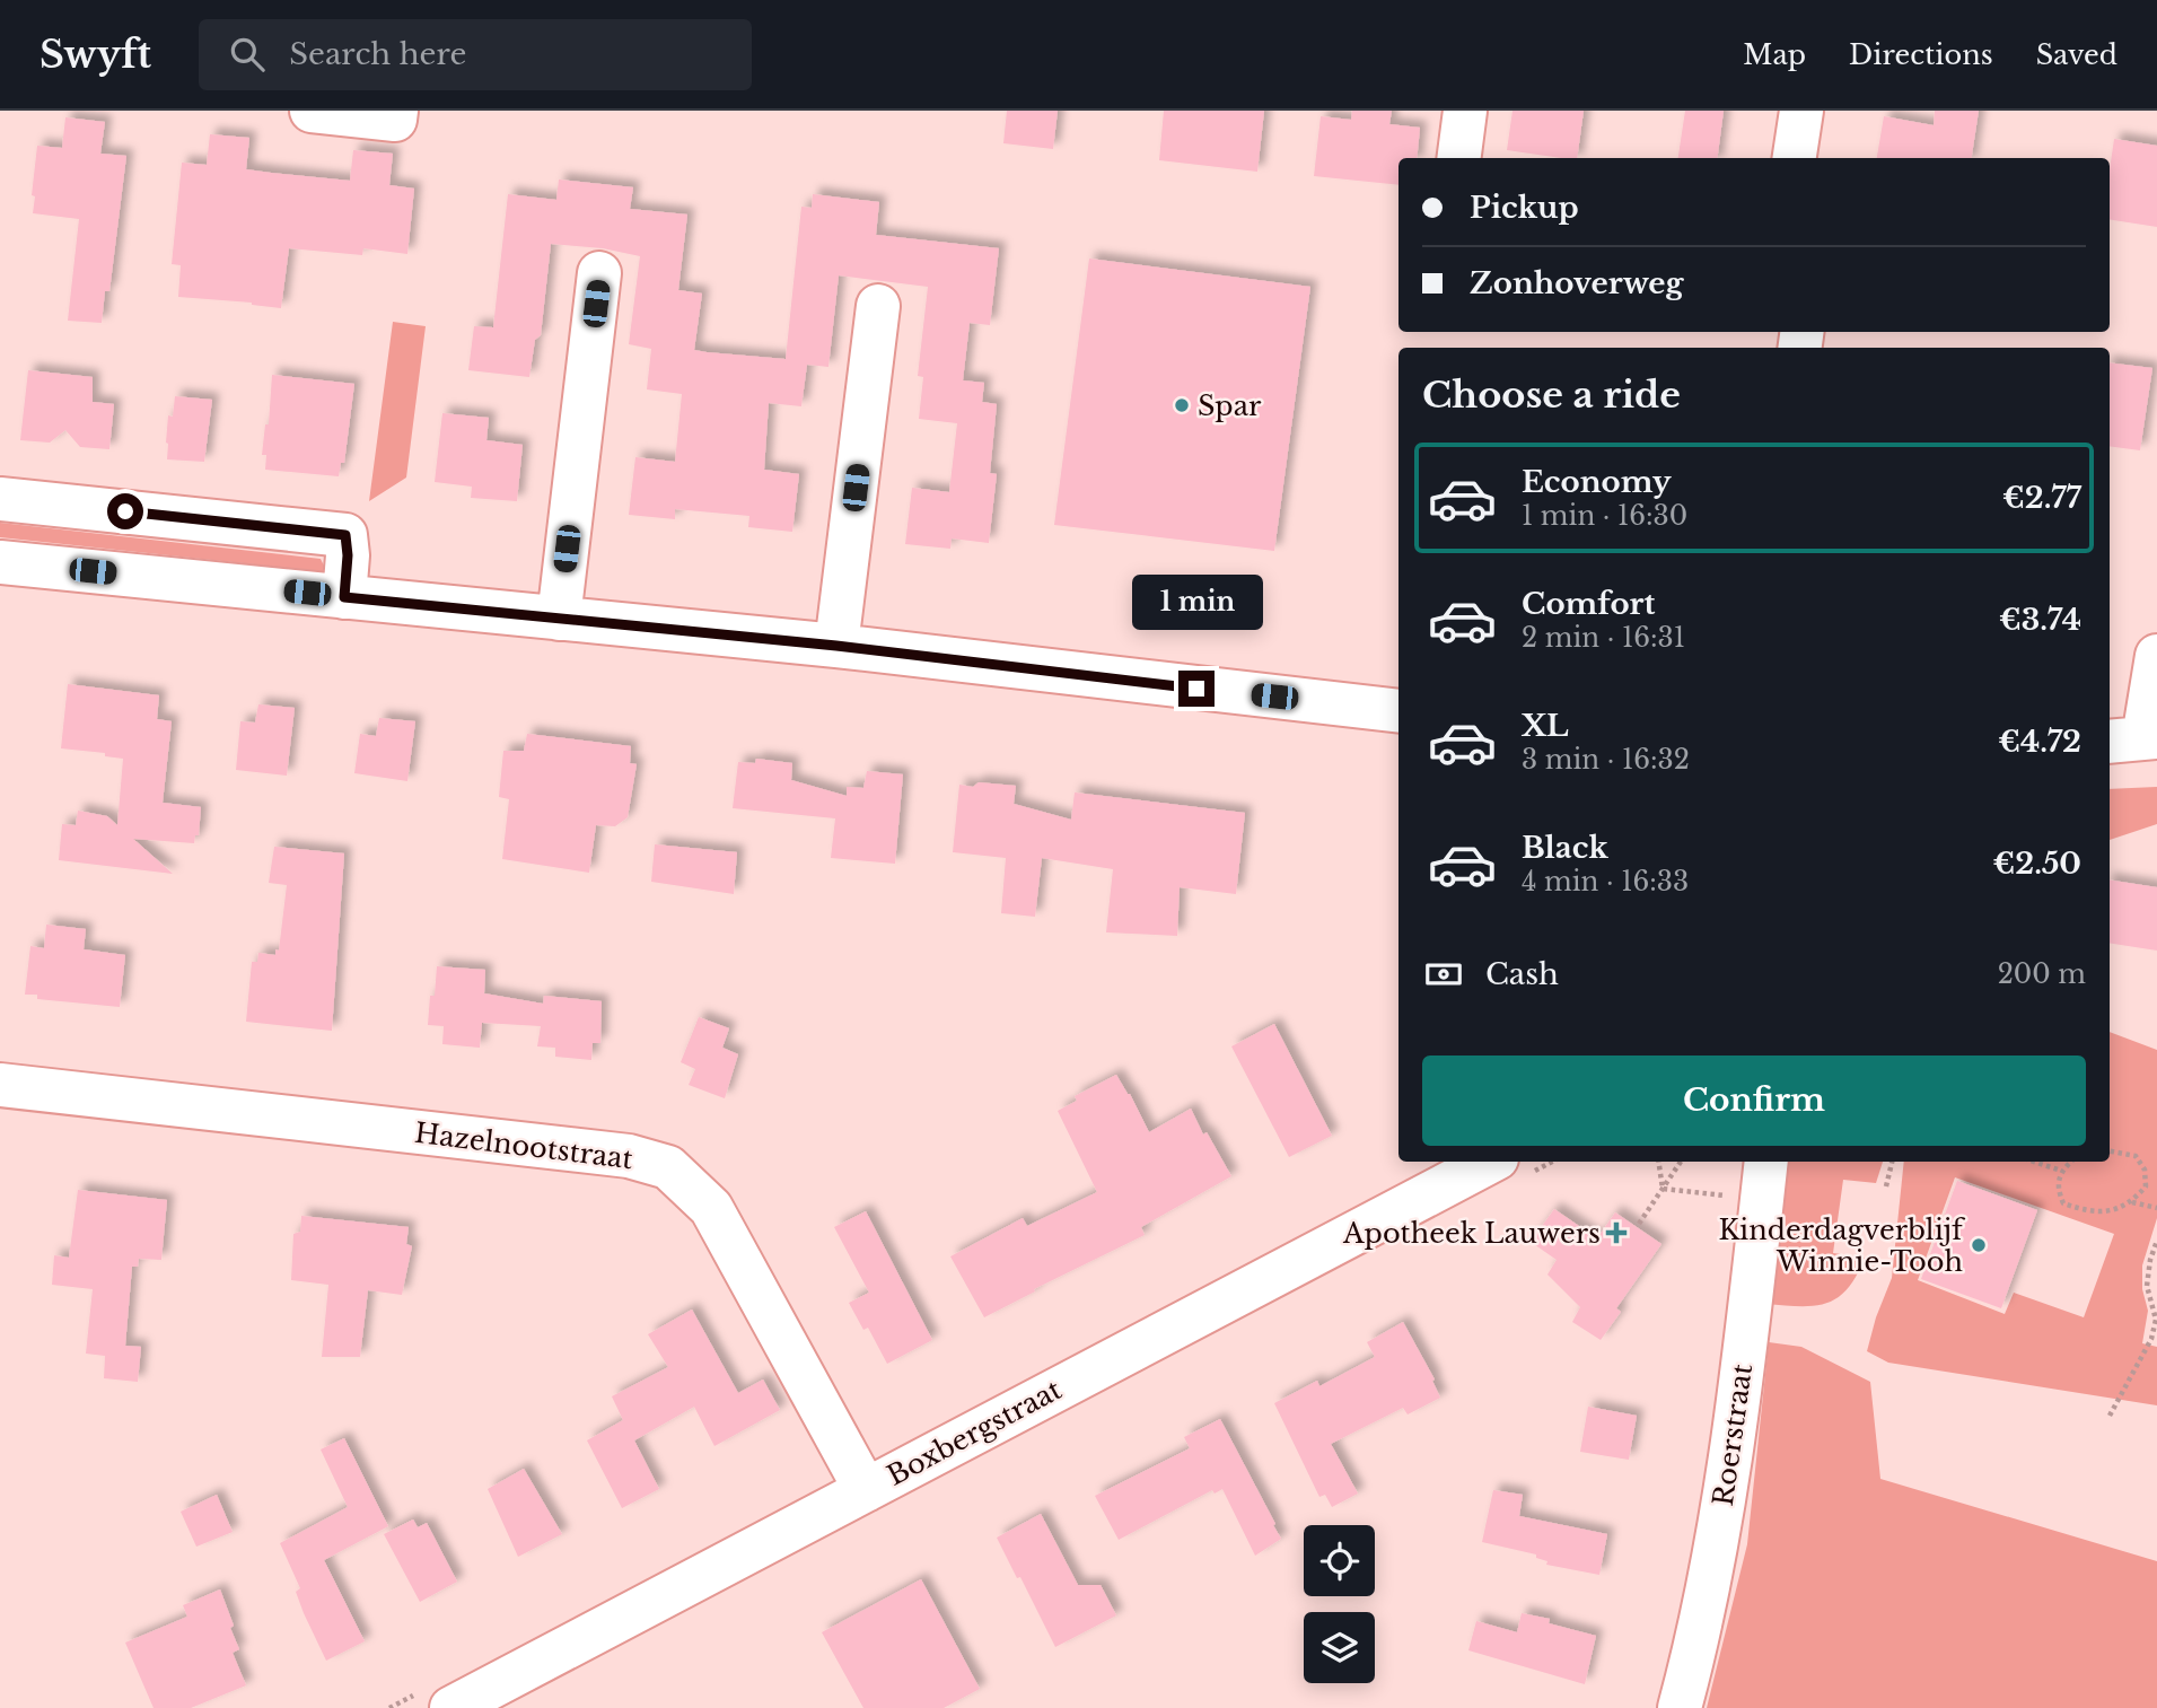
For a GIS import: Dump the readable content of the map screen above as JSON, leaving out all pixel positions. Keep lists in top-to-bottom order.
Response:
{
  "streets": {
    "street": ["Hazelnootstraat", "Boxbergstraat", "Roerstraat"]
  },
  "crossings": [
    ["Hazelnootstraat", "Boxbergstraat"]
  ],
  "places": {
    "other": ["Spar", "Kinderdagverblijf Winnie-Tooh"],
    "health": ["Apotheek Lauwers"]
  },
  "page": {
    "header": "Swyft",
    "search": "Search here",
    "nav": ["Map", "Directions", "Saved"],
    "banner": ["Pickup", "Zonhoverweg"],
    "heading": "Choose a ride",
    "list": [
      {
        "name": "Economy",
        "note": "1 min · 16:30",
        "value": "€2.77"
      },
      {
        "name": "Comfort",
        "note": "2 min · 16:31",
        "value": "€3.74"
      },
      {
        "name": "XL",
        "note": "3 min · 16:32",
        "value": "€4.72"
      },
      {
        "name": "Black",
        "note": "4 min · 16:33",
        "value": "€2.50"
      }
    ],
    "bubble": "1 min",
    "pay": ["Cash", "200 m"],
    "buttons": "Confirm"
  }
}
